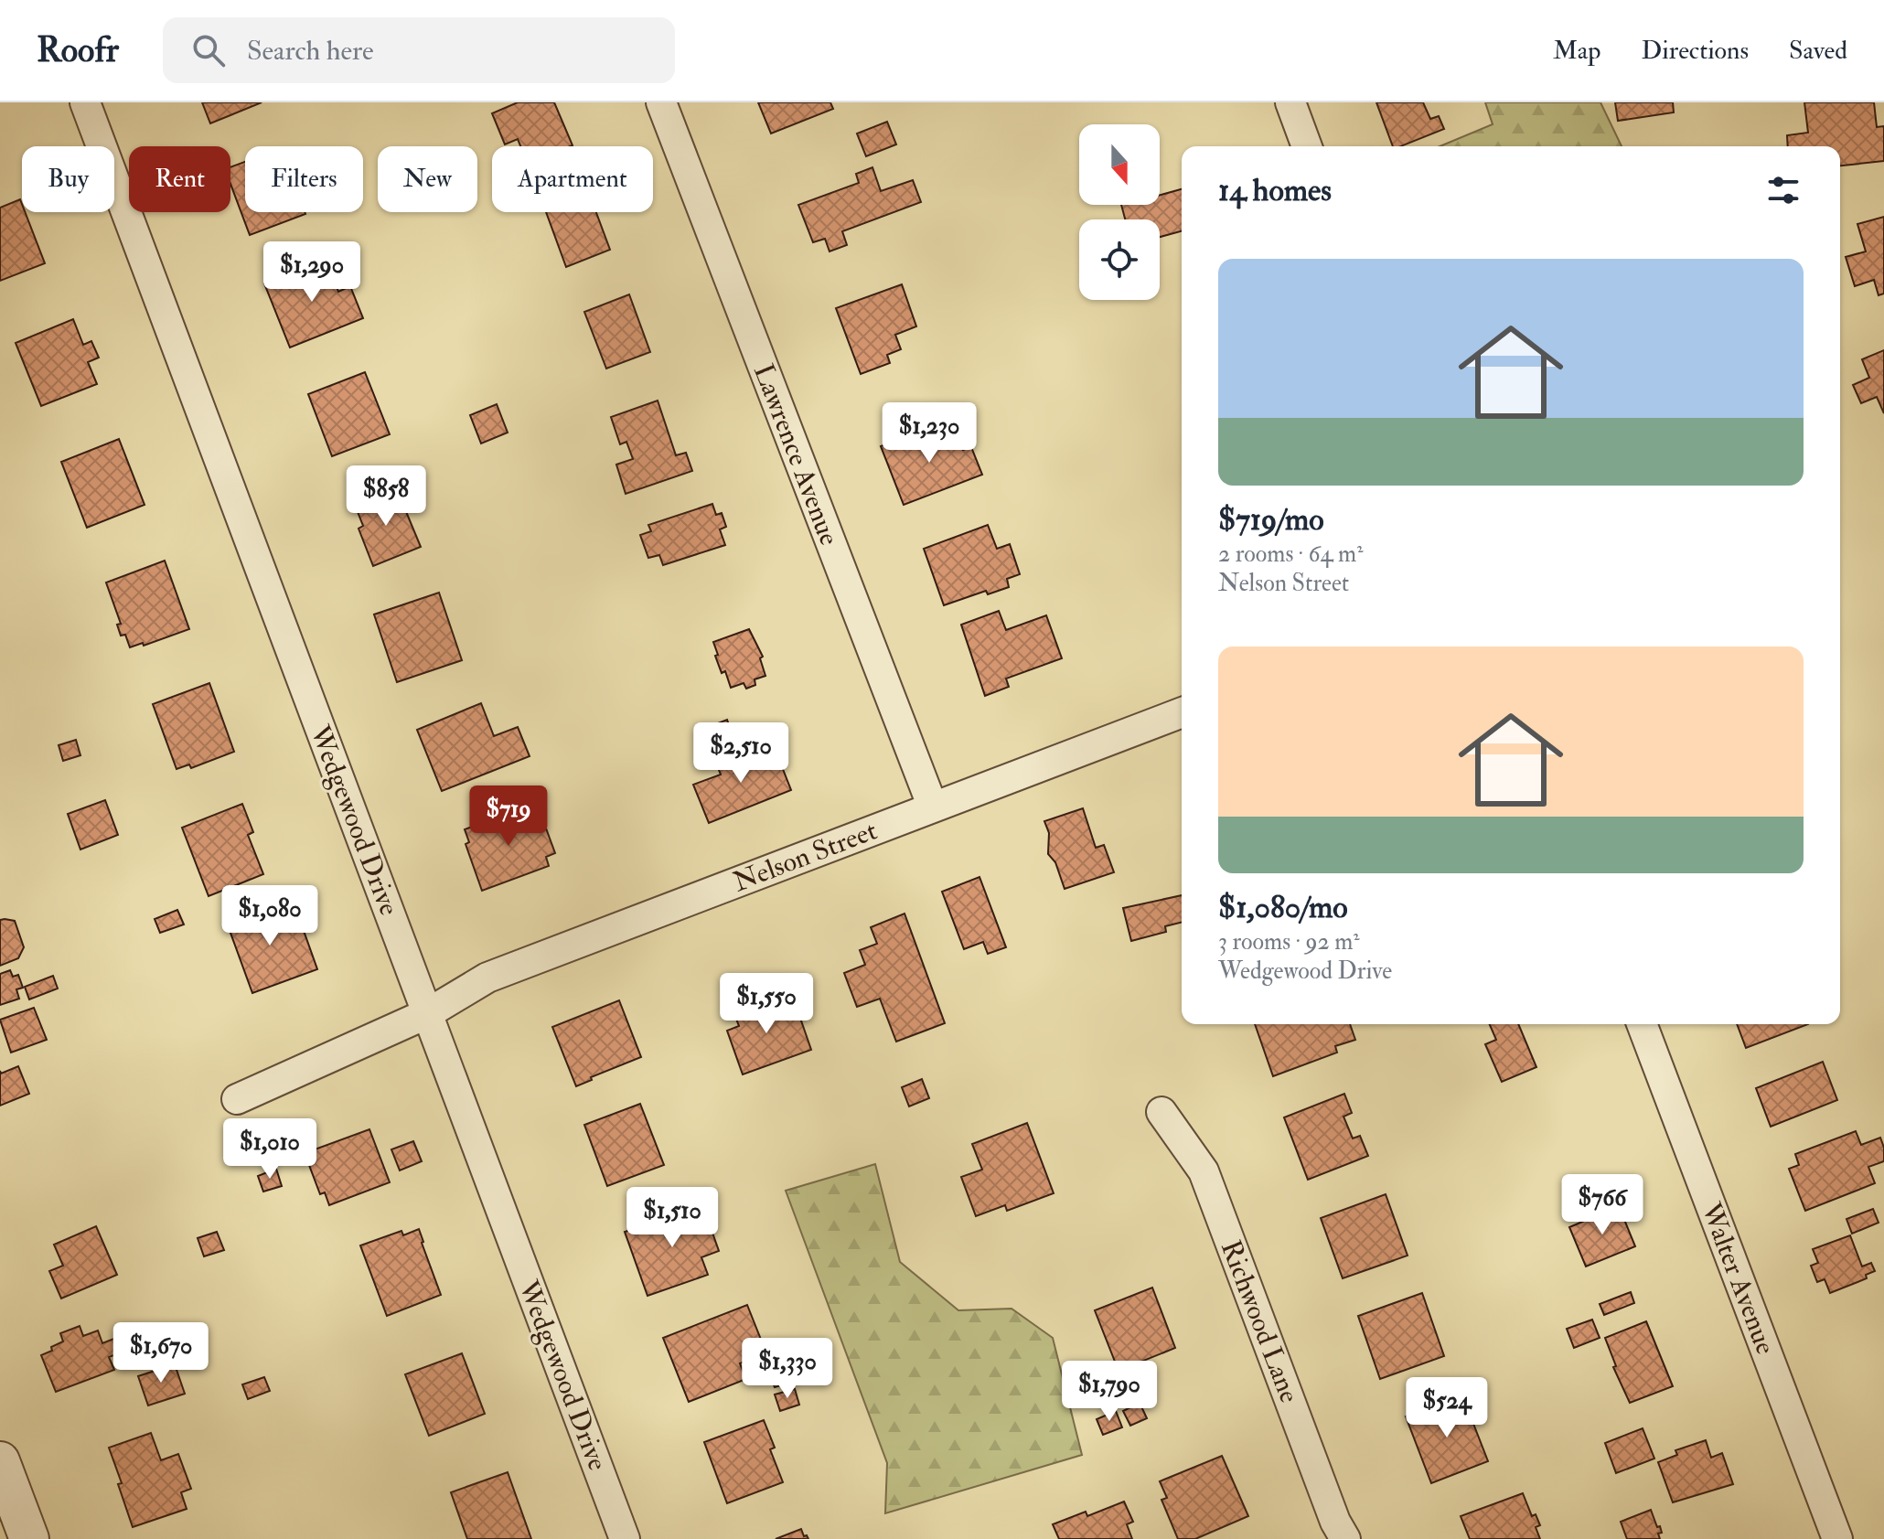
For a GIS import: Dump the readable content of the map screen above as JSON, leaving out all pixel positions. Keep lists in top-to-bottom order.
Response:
{
  "streets": {
    "street": [
      "Lawrence Avenue",
      "Wedgewood Drive",
      "Nelson Street",
      "Walter Avenue",
      "Richwood Lane"
    ]
  },
  "crossings": [
    ["Lawrence Avenue", "Nelson Street"],
    ["Wedgewood Drive", "Nelson Street"]
  ],
  "north": "bottom",
  "page": {
    "header": "Roofr",
    "search": "Search here",
    "nav": ["Map", "Directions", "Saved"],
    "chip": [
      "Buy",
      "Rent",
      "Filters",
      "New",
      "Apartment"
    ],
    "heading": "14 homes",
    "list": [
      {
        "name": "$719/mo",
        "note": "2 rooms · 64 m² · Nelson Street"
      },
      {
        "name": "$1,080/mo",
        "note": "3 rooms · 92 m² · Wedgewood Drive"
      }
    ],
    "price": [
      "$1,290",
      "$1,230",
      "$858",
      "$2,510",
      "$719",
      "$1,080",
      "$1,550",
      "$1,010",
      "$766",
      "$1,510",
      "$1,670",
      "$1,330",
      "$1,790",
      "$524"
    ]
  }
}
